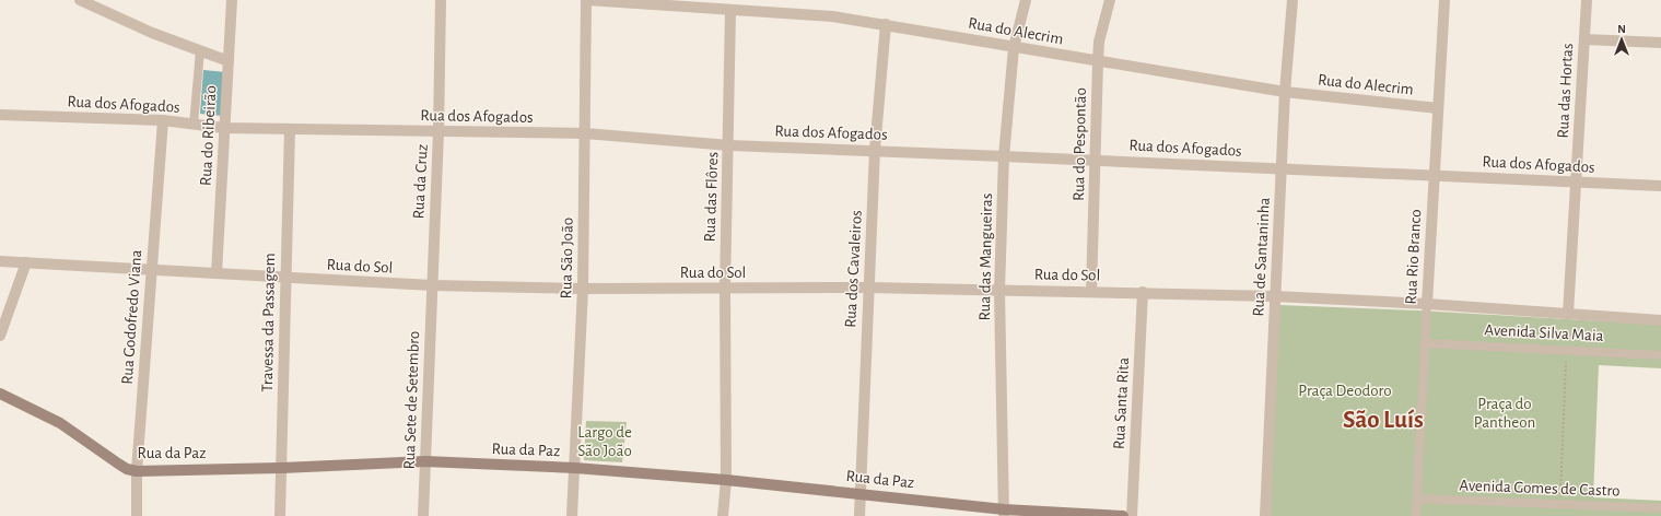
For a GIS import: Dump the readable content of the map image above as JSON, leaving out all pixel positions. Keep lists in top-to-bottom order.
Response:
{
  "streets": {
    "main road": ["Rua da Paz"],
    "street": [
      "Rua do Alecrim",
      "Rua das Hortas",
      "Rua dos Afogados",
      "Rua do Ribeirão",
      "Rua do Pespontão",
      "Rua da Cruz",
      "Rua das Flôres",
      "Rua das Mangueiras",
      "Rua de Santaninha",
      "Rua Rio Branco",
      "Rua São João",
      "Rua do Sol",
      "Rua dos Cavaleiros",
      "Rua Godofredo Viana",
      "Travessa da Passagem",
      "Avenida Silva Maia",
      "Rua Sete de Setembro",
      "Rua Santa Rita",
      "Avenida Gomes de Castro"
    ]
  },
  "crossings": [
    ["Rua do Alecrim", "Rua do Pespontão"],
    ["Rua do Alecrim", "Rua das Flôres"],
    ["Rua do Alecrim", "Rua das Mangueiras"],
    ["Rua do Alecrim", "Rua de Santaninha"],
    ["Rua do Alecrim", "Rua Rio Branco"],
    ["Rua do Alecrim", "Rua São João"],
    ["Rua do Alecrim", "Rua dos Cavaleiros"],
    ["Rua das Hortas", "Rua dos Afogados"],
    ["Rua das Hortas", "Avenida Silva Maia"],
    ["Rua dos Afogados", "Rua do Ribeirão"],
    ["Rua dos Afogados", "Rua do Pespontão"],
    ["Rua dos Afogados", "Rua da Cruz"],
    ["Rua dos Afogados", "Rua das Flôres"],
    ["Rua dos Afogados", "Rua das Mangueiras"],
    ["Rua dos Afogados", "Rua de Santaninha"],
    ["Rua dos Afogados", "Rua Rio Branco"],
    ["Rua dos Afogados", "Rua São João"],
    ["Rua dos Afogados", "Rua dos Cavaleiros"],
    ["Rua dos Afogados", "Rua Godofredo Viana"],
    ["Rua dos Afogados", "Travessa da Passagem"],
    ["Rua do Ribeirão", "Rua do Sol"],
    ["Rua do Pespontão", "Rua do Sol"],
    ["Rua da Cruz", "Rua do Sol"],
    ["Rua da Cruz", "Rua Sete de Setembro"],
    ["Rua das Flôres", "Rua do Sol"],
    ["Rua das Flôres", "Rua da Paz"],
    ["Rua das Mangueiras", "Rua do Sol"],
    ["Rua das Mangueiras", "Rua da Paz"],
    ["Rua de Santaninha", "Rua do Sol"],
    ["Rua Rio Branco", "Rua do Sol"],
    ["Rua Rio Branco", "Avenida Silva Maia"],
    ["Rua Rio Branco", "Avenida Gomes de Castro"],
    ["Rua São João", "Rua do Sol"],
    ["Rua São João", "Rua da Paz"],
    ["Rua do Sol", "Rua dos Cavaleiros"],
    ["Rua do Sol", "Rua Godofredo Viana"],
    ["Rua do Sol", "Travessa da Passagem"],
    ["Rua do Sol", "Avenida Silva Maia"],
    ["Rua do Sol", "Rua Sete de Setembro"],
    ["Rua do Sol", "Rua Santa Rita"],
    ["Rua dos Cavaleiros", "Rua da Paz"],
    ["Rua Godofredo Viana", "Rua da Paz"],
    ["Travessa da Passagem", "Rua da Paz"],
    ["Rua Sete de Setembro", "Rua da Paz"]
  ],
  "districts": ["São Luís"],
  "parks": ["Praça Deodoro", "Praça do Pantheon", "Largo de São João"],
  "north": "top"
}
